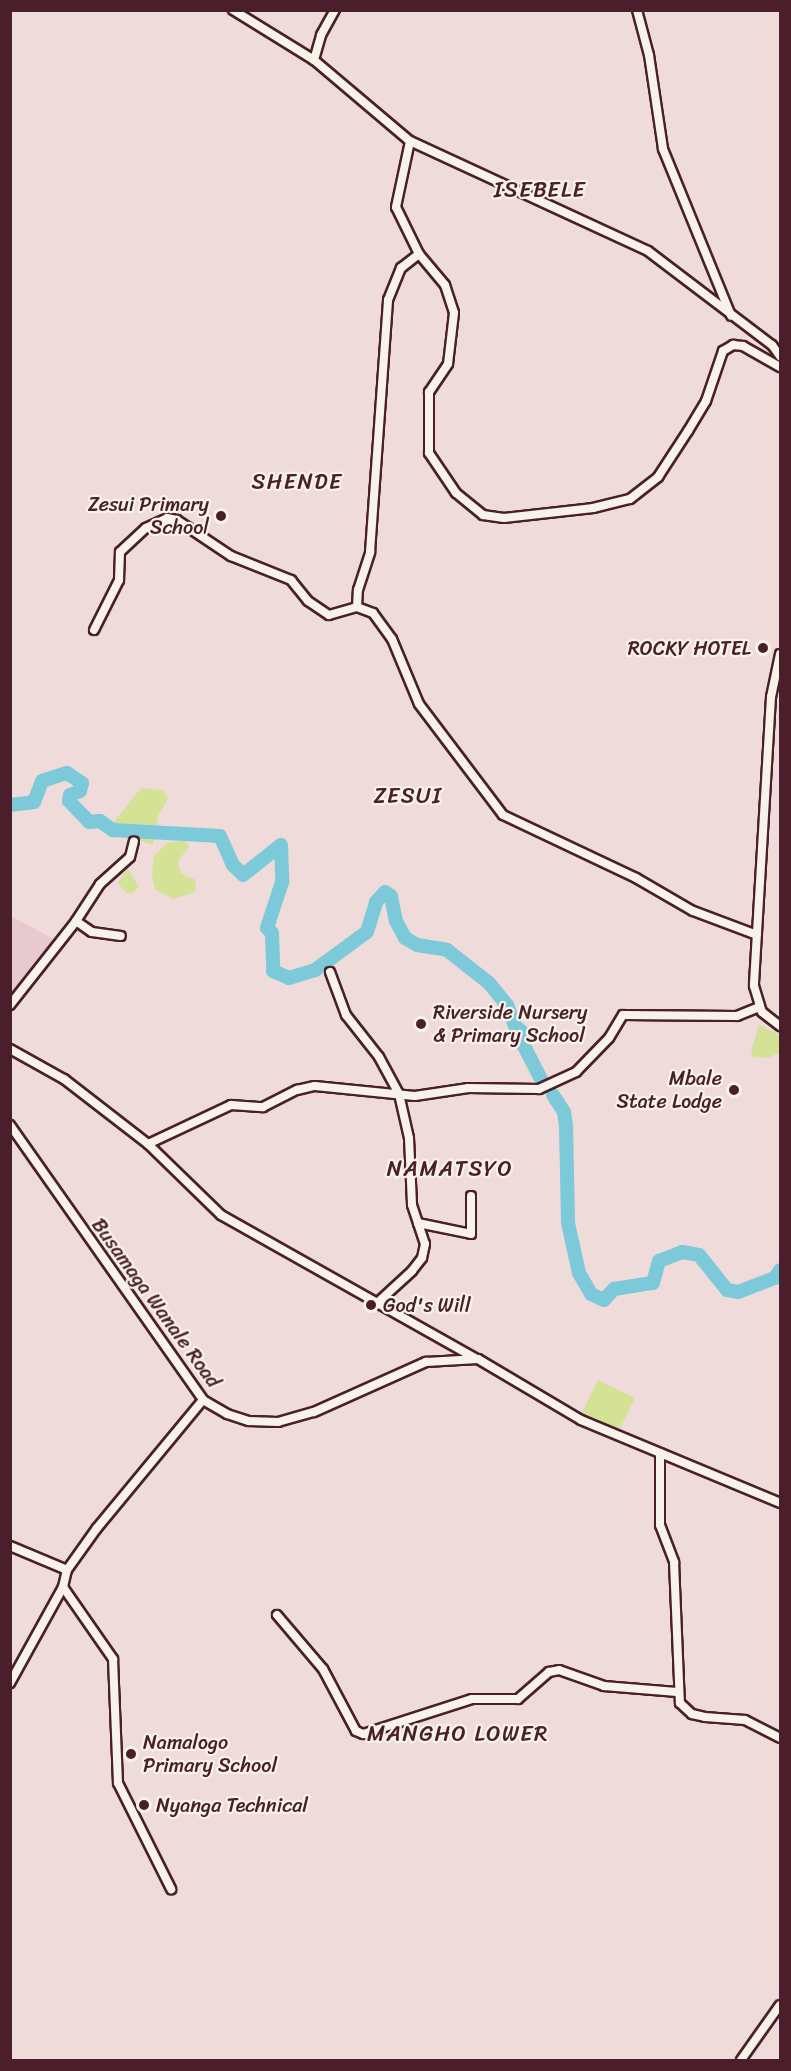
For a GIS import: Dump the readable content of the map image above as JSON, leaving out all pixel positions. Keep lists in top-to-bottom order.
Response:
{
  "streets": {
    "street": ["Busamaga Wanale Road"]
  },
  "districts": [
    "ISEBELE",
    "SHENDE",
    "ZESUI",
    "NAMATSYO",
    "MANGHO LOWER"
  ],
  "places": [
    "Zesui Primary School",
    "ROCKY HOTEL",
    "Riverside Nursery & Primary School",
    "Mbale State Lodge",
    "God's Will",
    "Namalogo Primary School",
    "Nyanga Technical"
  ]
}
